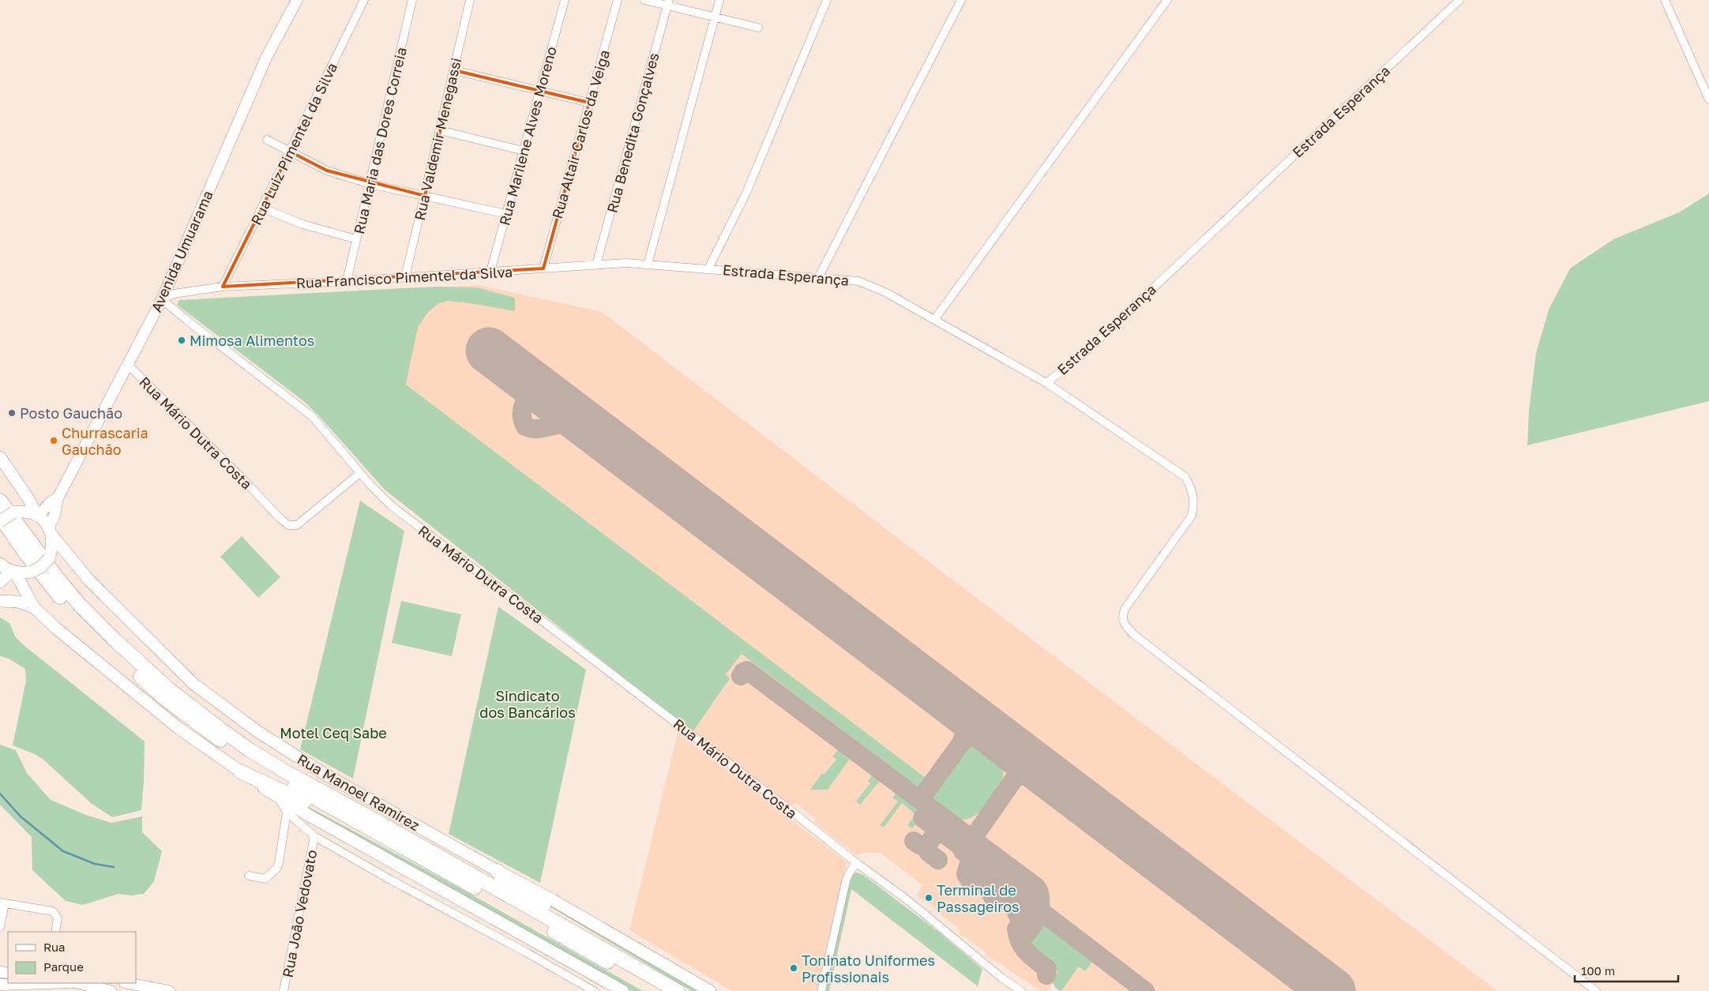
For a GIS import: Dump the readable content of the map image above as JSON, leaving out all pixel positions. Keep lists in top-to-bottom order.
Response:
{
  "streets": {
    "main road": ["Rua Manoel Ramirez"],
    "street": [
      "Estrada Esperança",
      "Rua Benedita Gonçalves",
      "Rua Altair Carlos da Veiga",
      "Rua Marilene Alves Moreno",
      "Rua Valdemir Menegassi",
      "Rua Maria das Dores Correia",
      "Rua Luiz Pimentel da Silva",
      "Avenida Umuarama",
      "Rua Francisco Pimentel da Silva",
      "Rua Mário Dutra Costa",
      "Rua João Vedovato"
    ]
  },
  "crossings": [
    ["Estrada Esperança", "Rua Francisco Pimentel da Silva"],
    ["Rua Benedita Gonçalves", "Rua Francisco Pimentel da Silva"],
    ["Rua Altair Carlos da Veiga", "Rua Francisco Pimentel da Silva"],
    ["Rua Marilene Alves Moreno", "Rua Francisco Pimentel da Silva"],
    ["Rua Valdemir Menegassi", "Rua Francisco Pimentel da Silva"],
    ["Rua Maria das Dores Correia", "Rua Francisco Pimentel da Silva"],
    ["Rua Luiz Pimentel da Silva", "Rua Francisco Pimentel da Silva"],
    ["Avenida Umuarama", "Rua Francisco Pimentel da Silva"],
    ["Avenida Umuarama", "Rua Mário Dutra Costa"],
    ["Avenida Umuarama", "Rua Manoel Ramirez"]
  ],
  "parks": ["Sindicato dos Bancários", "Motel Ceq Sabe"],
  "places": [
    "Mimosa Alimentos",
    "Posto Gauchão",
    "Churrascaria Gauchão",
    "Terminal de Passageiros",
    "Toninato Uniformes Profissionais"
  ],
  "legend": ["Rua", "Parque"],
  "scale_bar": "100 m"
}
